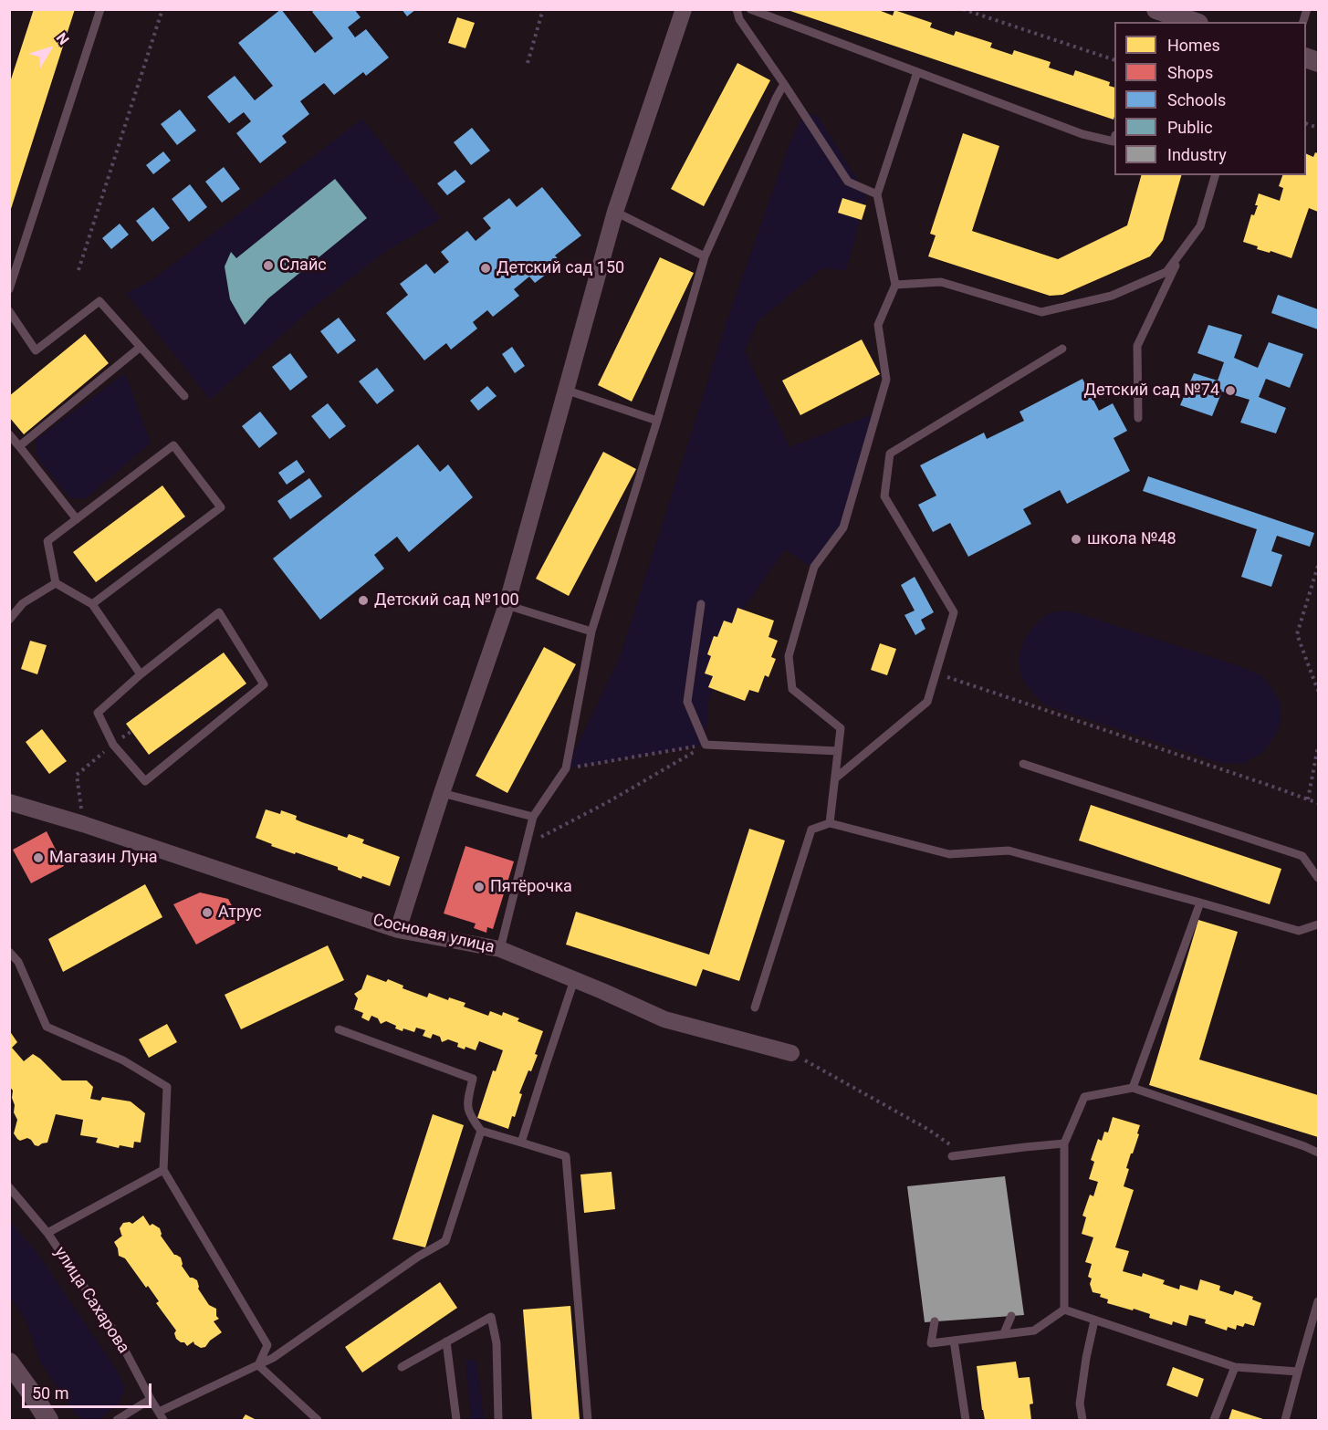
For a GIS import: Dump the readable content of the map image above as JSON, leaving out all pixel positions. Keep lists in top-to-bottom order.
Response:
{
  "streets": {
    "street": ["Сосновая улица"],
    "lane": ["улица Сахарова"]
  },
  "places": [
    "Слайс",
    "Детский сад 150",
    "Детский сад №74",
    "школа №48",
    "Детский сад №100",
    "Магазин Луна",
    "Пятёрочка",
    "Атрус"
  ],
  "legend": [
    "Homes",
    "Shops",
    "Schools",
    "Public",
    "Industry"
  ],
  "scale_bar": "50 m",
  "north": "top right"
}
